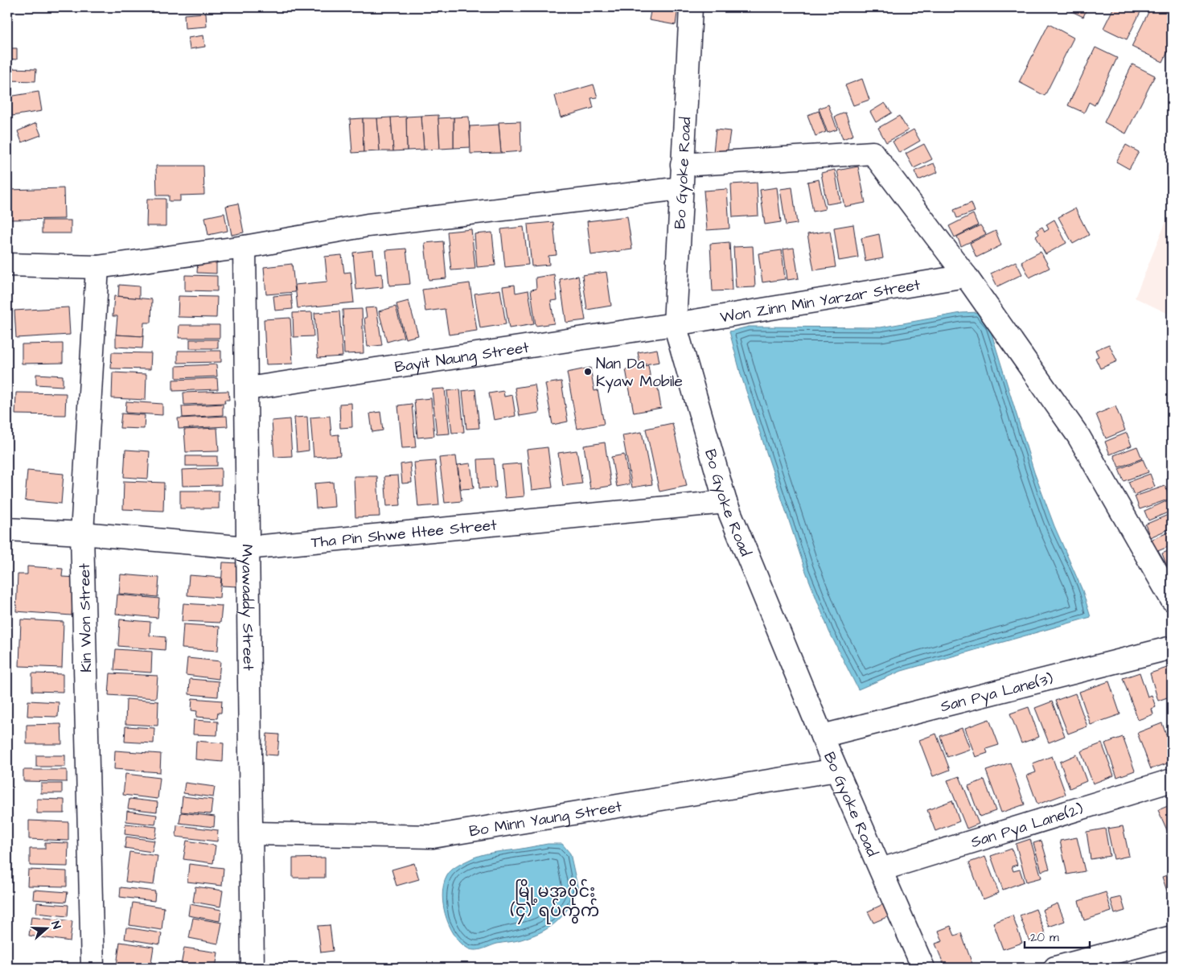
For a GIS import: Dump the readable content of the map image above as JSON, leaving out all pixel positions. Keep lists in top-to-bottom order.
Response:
{
  "streets": {
    "street": [
      "Bo Gyoke Road",
      "Won Zinn Min Yarzar Street",
      "Bayit Naung Street",
      "Tha Pin Shwe Htee Street",
      "Myawaddy Street",
      "Kin Won Street",
      "San Pya Lane(3)",
      "Bo Minn Yaung Street",
      "San Pya Lane(2)"
    ]
  },
  "crossings": [
    ["Bo Gyoke Road", "Won Zinn Min Yarzar Street"],
    ["Bo Gyoke Road", "Bayit Naung Street"],
    ["Bo Gyoke Road", "Tha Pin Shwe Htee Street"],
    ["Bo Gyoke Road", "San Pya Lane(3)"],
    ["Bo Gyoke Road", "Bo Minn Yaung Street"],
    ["Bo Gyoke Road", "San Pya Lane(2)"],
    ["Won Zinn Min Yarzar Street", "Bayit Naung Street"],
    ["Bayit Naung Street", "Myawaddy Street"],
    ["Tha Pin Shwe Htee Street", "Myawaddy Street"],
    ["Tha Pin Shwe Htee Street", "Kin Won Street"],
    ["Myawaddy Street", "Bo Minn Yaung Street"]
  ],
  "districts": ["မြို့မအပိုင်း (၄) ရပ်ကွက်"],
  "places": ["Nan Da Kyaw Mobile"],
  "scale_bar": "20 m",
  "north": "right"
}
